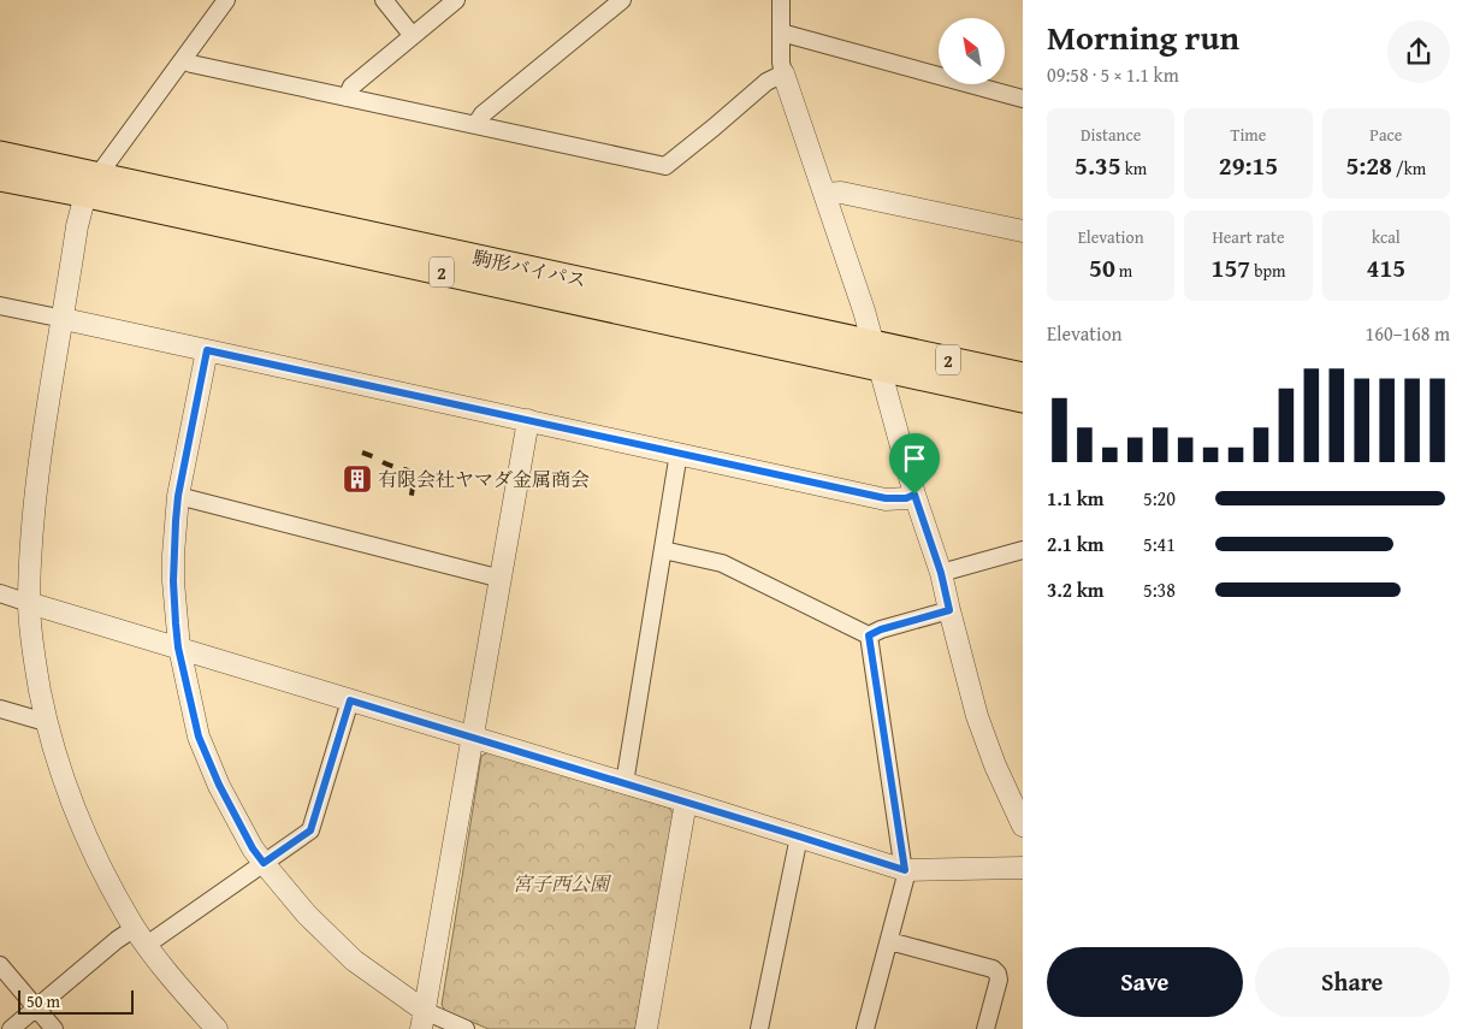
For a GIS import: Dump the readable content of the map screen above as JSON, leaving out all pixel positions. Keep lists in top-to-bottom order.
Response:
{
  "streets": {
    "main road": ["駒形バイパス", "2"]
  },
  "parks": ["宮子西公園"],
  "places": {
    "building": ["有限会社ヤマダ金属商会"]
  },
  "scale_bar": "50 m",
  "north": "top left",
  "page": {
    "heading": ["Morning run", "09:58 · 5 × 1.1 km"],
    "stats": [
      ["Distance", "5.35 km"],
      ["Time", "29:15"],
      ["Pace", "5:28 /km"],
      ["Elevation", "50 m"],
      ["Heart rate", "157 bpm"],
      ["kcal", "415"]
    ],
    "chart": ["Elevation", "160–168 m"],
    "list": [
      {
        "name": "1.1 km",
        "note": "5:20"
      },
      {
        "name": "2.1 km",
        "note": "5:41"
      },
      {
        "name": "3.2 km",
        "note": "5:38"
      }
    ],
    "buttons": ["Save", "Share"],
    "scale": "50 m"
  }
}
